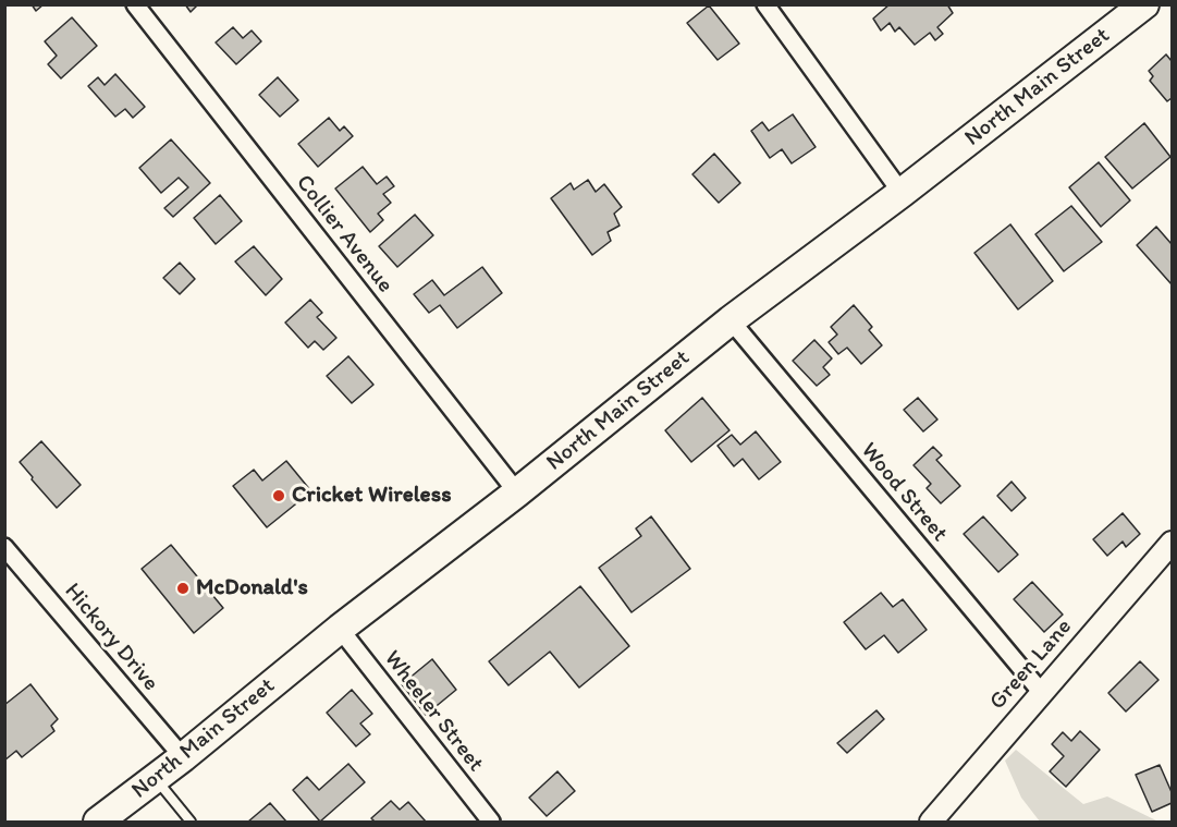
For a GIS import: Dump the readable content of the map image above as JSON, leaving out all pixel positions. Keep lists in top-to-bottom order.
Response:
{
  "streets": {
    "highway": ["North Main Street"],
    "street": [
      "Collier Avenue",
      "Wood Street",
      "Hickory Drive",
      "Green Lane",
      "Wheeler Street"
    ]
  },
  "crossings": [
    ["North Main Street", "Collier Avenue"],
    ["North Main Street", "Wood Street"],
    ["North Main Street", "Hickory Drive"],
    ["North Main Street", "Wheeler Street"],
    ["Wood Street", "Green Lane"]
  ],
  "places": ["Cricket Wireless", "McDonald's"]
}
